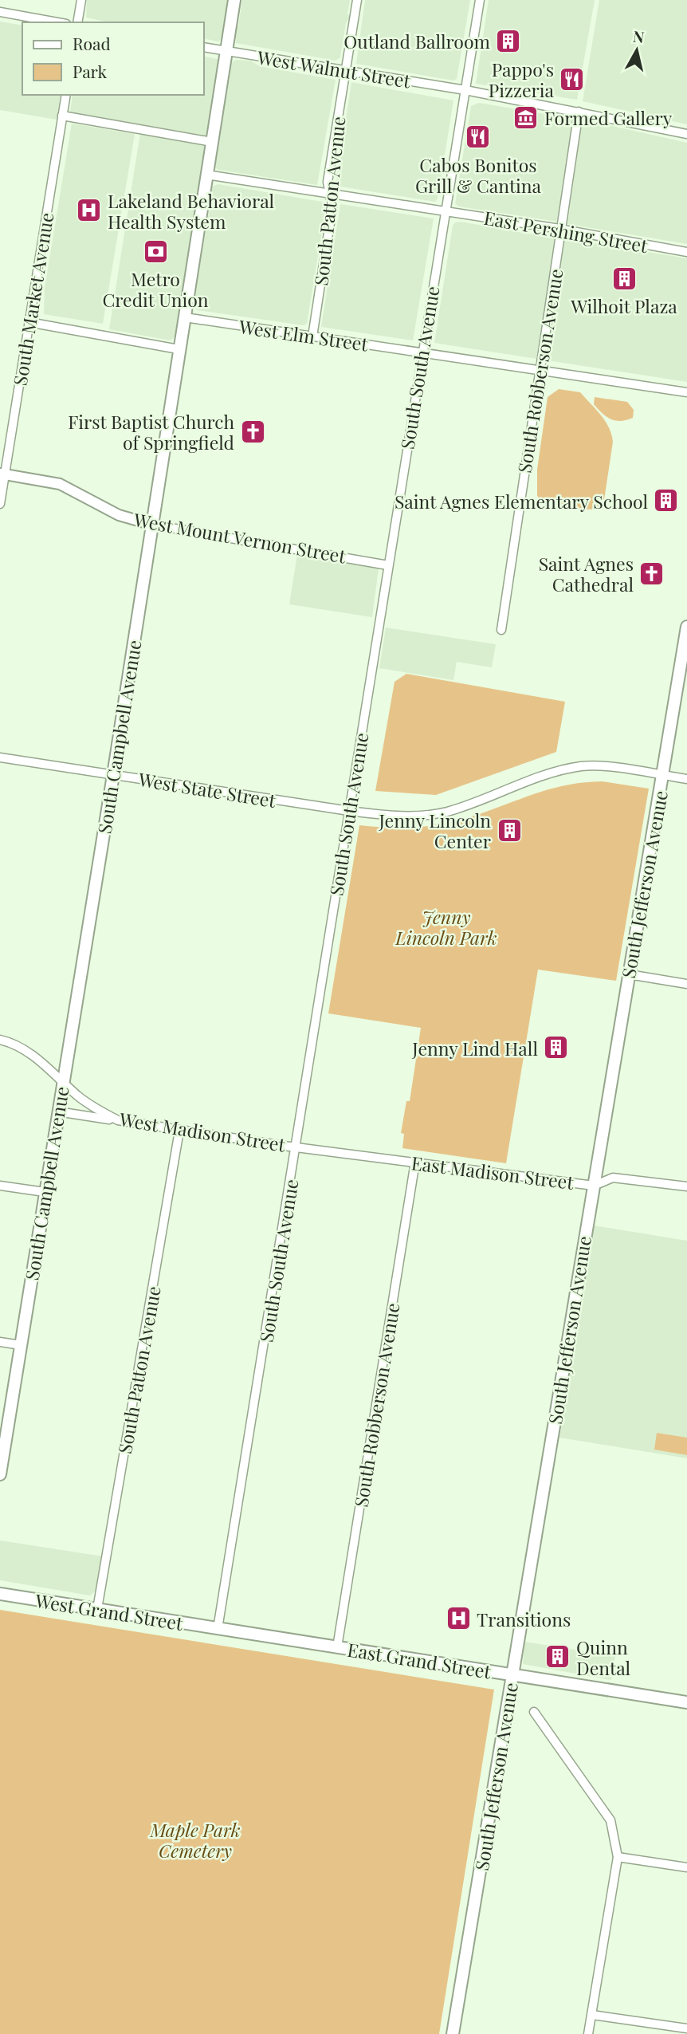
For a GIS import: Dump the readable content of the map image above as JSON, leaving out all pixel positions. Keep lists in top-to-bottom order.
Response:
{
  "streets": {
    "main road": [
      "South Campbell Avenue",
      "South Jefferson Avenue",
      "West Grand Street",
      "East Grand Street"
    ],
    "street": [
      "West Walnut Street",
      "South Patton Avenue",
      "East Pershing Street",
      "South Market Avenue",
      "West Elm Street",
      "South South Avenue",
      "South Robberson Avenue",
      "West Mount Vernon Street",
      "West State Street",
      "West Madison Street",
      "East Madison Street"
    ]
  },
  "crossings": [
    ["West Walnut Street", "South Patton Avenue"],
    ["West Walnut Street", "South South Avenue"],
    ["West Walnut Street", "South Robberson Avenue"],
    ["West Walnut Street", "South Campbell Avenue"],
    ["South Patton Avenue", "East Pershing Street"],
    ["South Patton Avenue", "West Elm Street"],
    ["South Patton Avenue", "West Madison Street"],
    ["South Patton Avenue", "West Grand Street"],
    ["East Pershing Street", "South South Avenue"],
    ["East Pershing Street", "South Robberson Avenue"],
    ["East Pershing Street", "South Campbell Avenue"],
    ["South Market Avenue", "West Mount Vernon Street"],
    ["West Elm Street", "South South Avenue"],
    ["West Elm Street", "South Robberson Avenue"],
    ["West Elm Street", "South Campbell Avenue"],
    ["South South Avenue", "West Mount Vernon Street"],
    ["South South Avenue", "West State Street"],
    ["South South Avenue", "West Madison Street"],
    ["South South Avenue", "East Madison Street"],
    ["South South Avenue", "West Grand Street"],
    ["South South Avenue", "East Grand Street"],
    ["South Robberson Avenue", "East Madison Street"],
    ["South Robberson Avenue", "East Grand Street"],
    ["West Mount Vernon Street", "South Campbell Avenue"],
    ["South Campbell Avenue", "West State Street"],
    ["South Campbell Avenue", "West Madison Street"],
    ["West State Street", "South Jefferson Avenue"],
    ["South Jefferson Avenue", "East Madison Street"],
    ["South Jefferson Avenue", "East Grand Street"],
    ["West Madison Street", "East Madison Street"],
    ["West Grand Street", "East Grand Street"]
  ],
  "parks": ["Jenny Lincoln Park", "Maple Park Cemetery"],
  "places": {
    "building": [
      "Outland Ballroom",
      "Wilhoit Plaza",
      "Saint Agnes Elementary School",
      "Jenny Lincoln Center",
      "Jenny Lind Hall",
      "Quinn Dental"
    ],
    "restaurant": ["Pappo's Pizzeria", "Cabos Bonitos Grill & Cantina"],
    "museum": ["Formed Gallery"],
    "hospital": ["Lakeland Behavioral Health System", "Transitions"],
    "bank": ["Metro Credit Union"],
    "church": ["First Baptist Church of Springfield", "Saint Agnes Cathedral"]
  },
  "legend": ["Road", "Park"],
  "north": "top"
}
